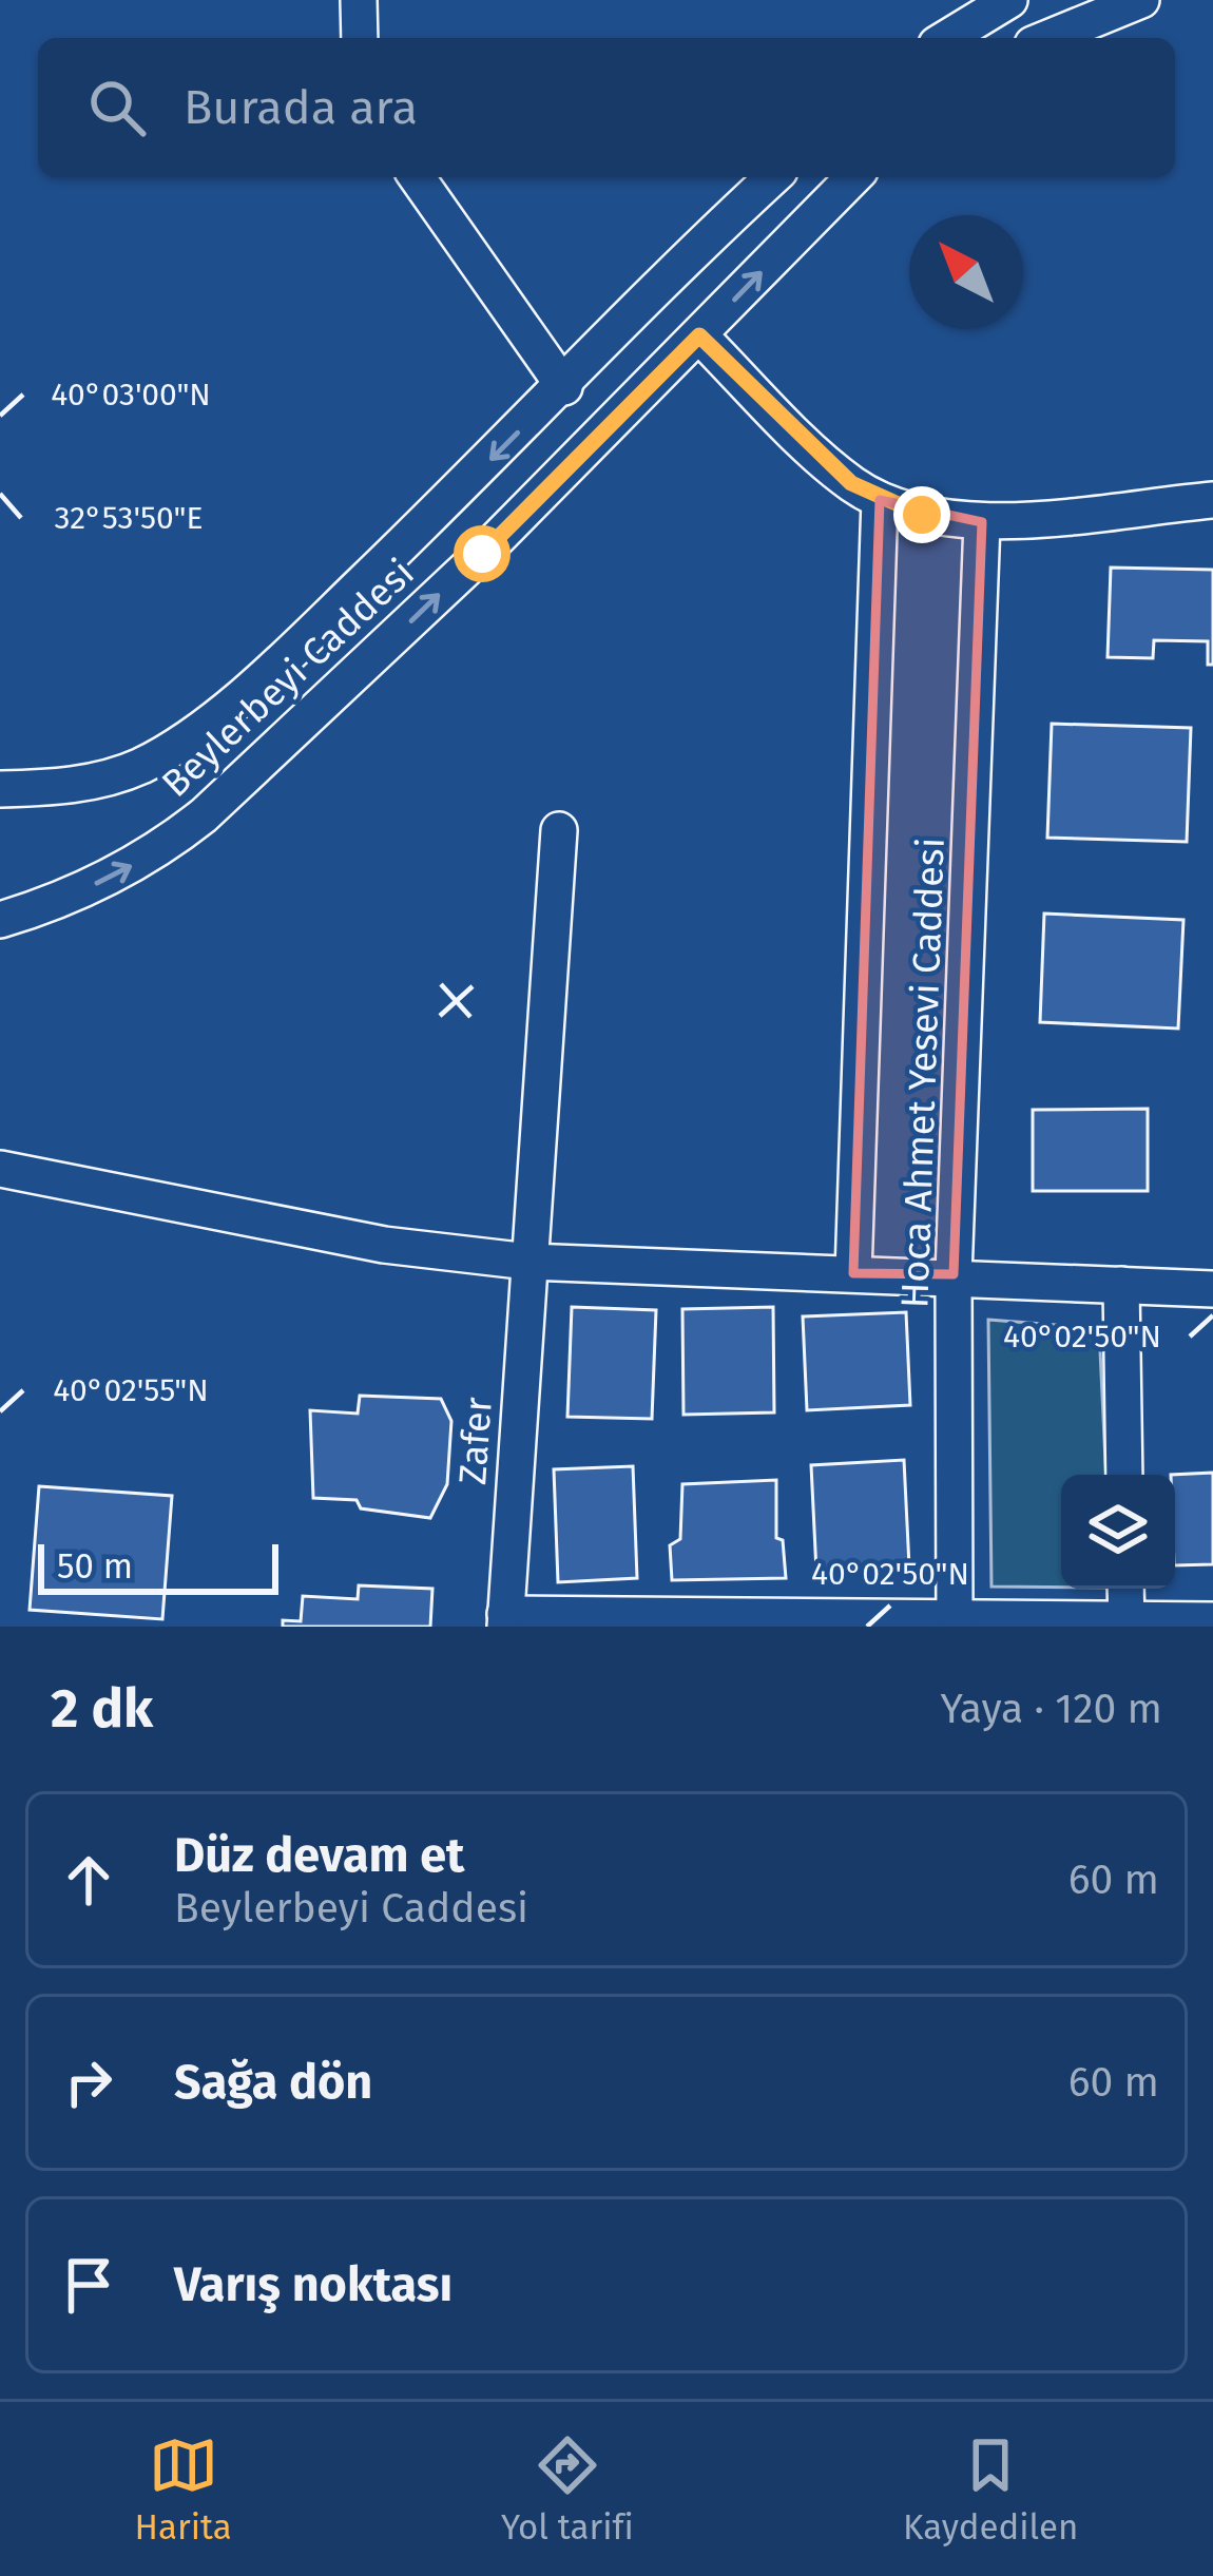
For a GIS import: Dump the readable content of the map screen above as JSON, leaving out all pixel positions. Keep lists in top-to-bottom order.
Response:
{
  "streets": {
    "street": ["Beylerbeyi Caddesi", "Hoca Ahmet Yesevi Caddesi", "Zafer"]
  },
  "scale_bar": "50 m",
  "north": "top left",
  "page": {
    "search": "Burada ara",
    "scale": "50 m",
    "heading": ["2 dk", "Yaya · 120 m"],
    "list": [
      ["Düz devam et", "Beylerbeyi Caddesi", "60 m"],
      ["Sağa dön", "60 m"],
      "Varış noktası"
    ],
    "nav": ["Harita", "Yol tarifi", "Kaydedilen"]
  },
  "coordinates": [
    "40°03'00\"N",
    "32°53'50\"E",
    "40°02'50\"N",
    "40°02'55\"N"
  ]
}
